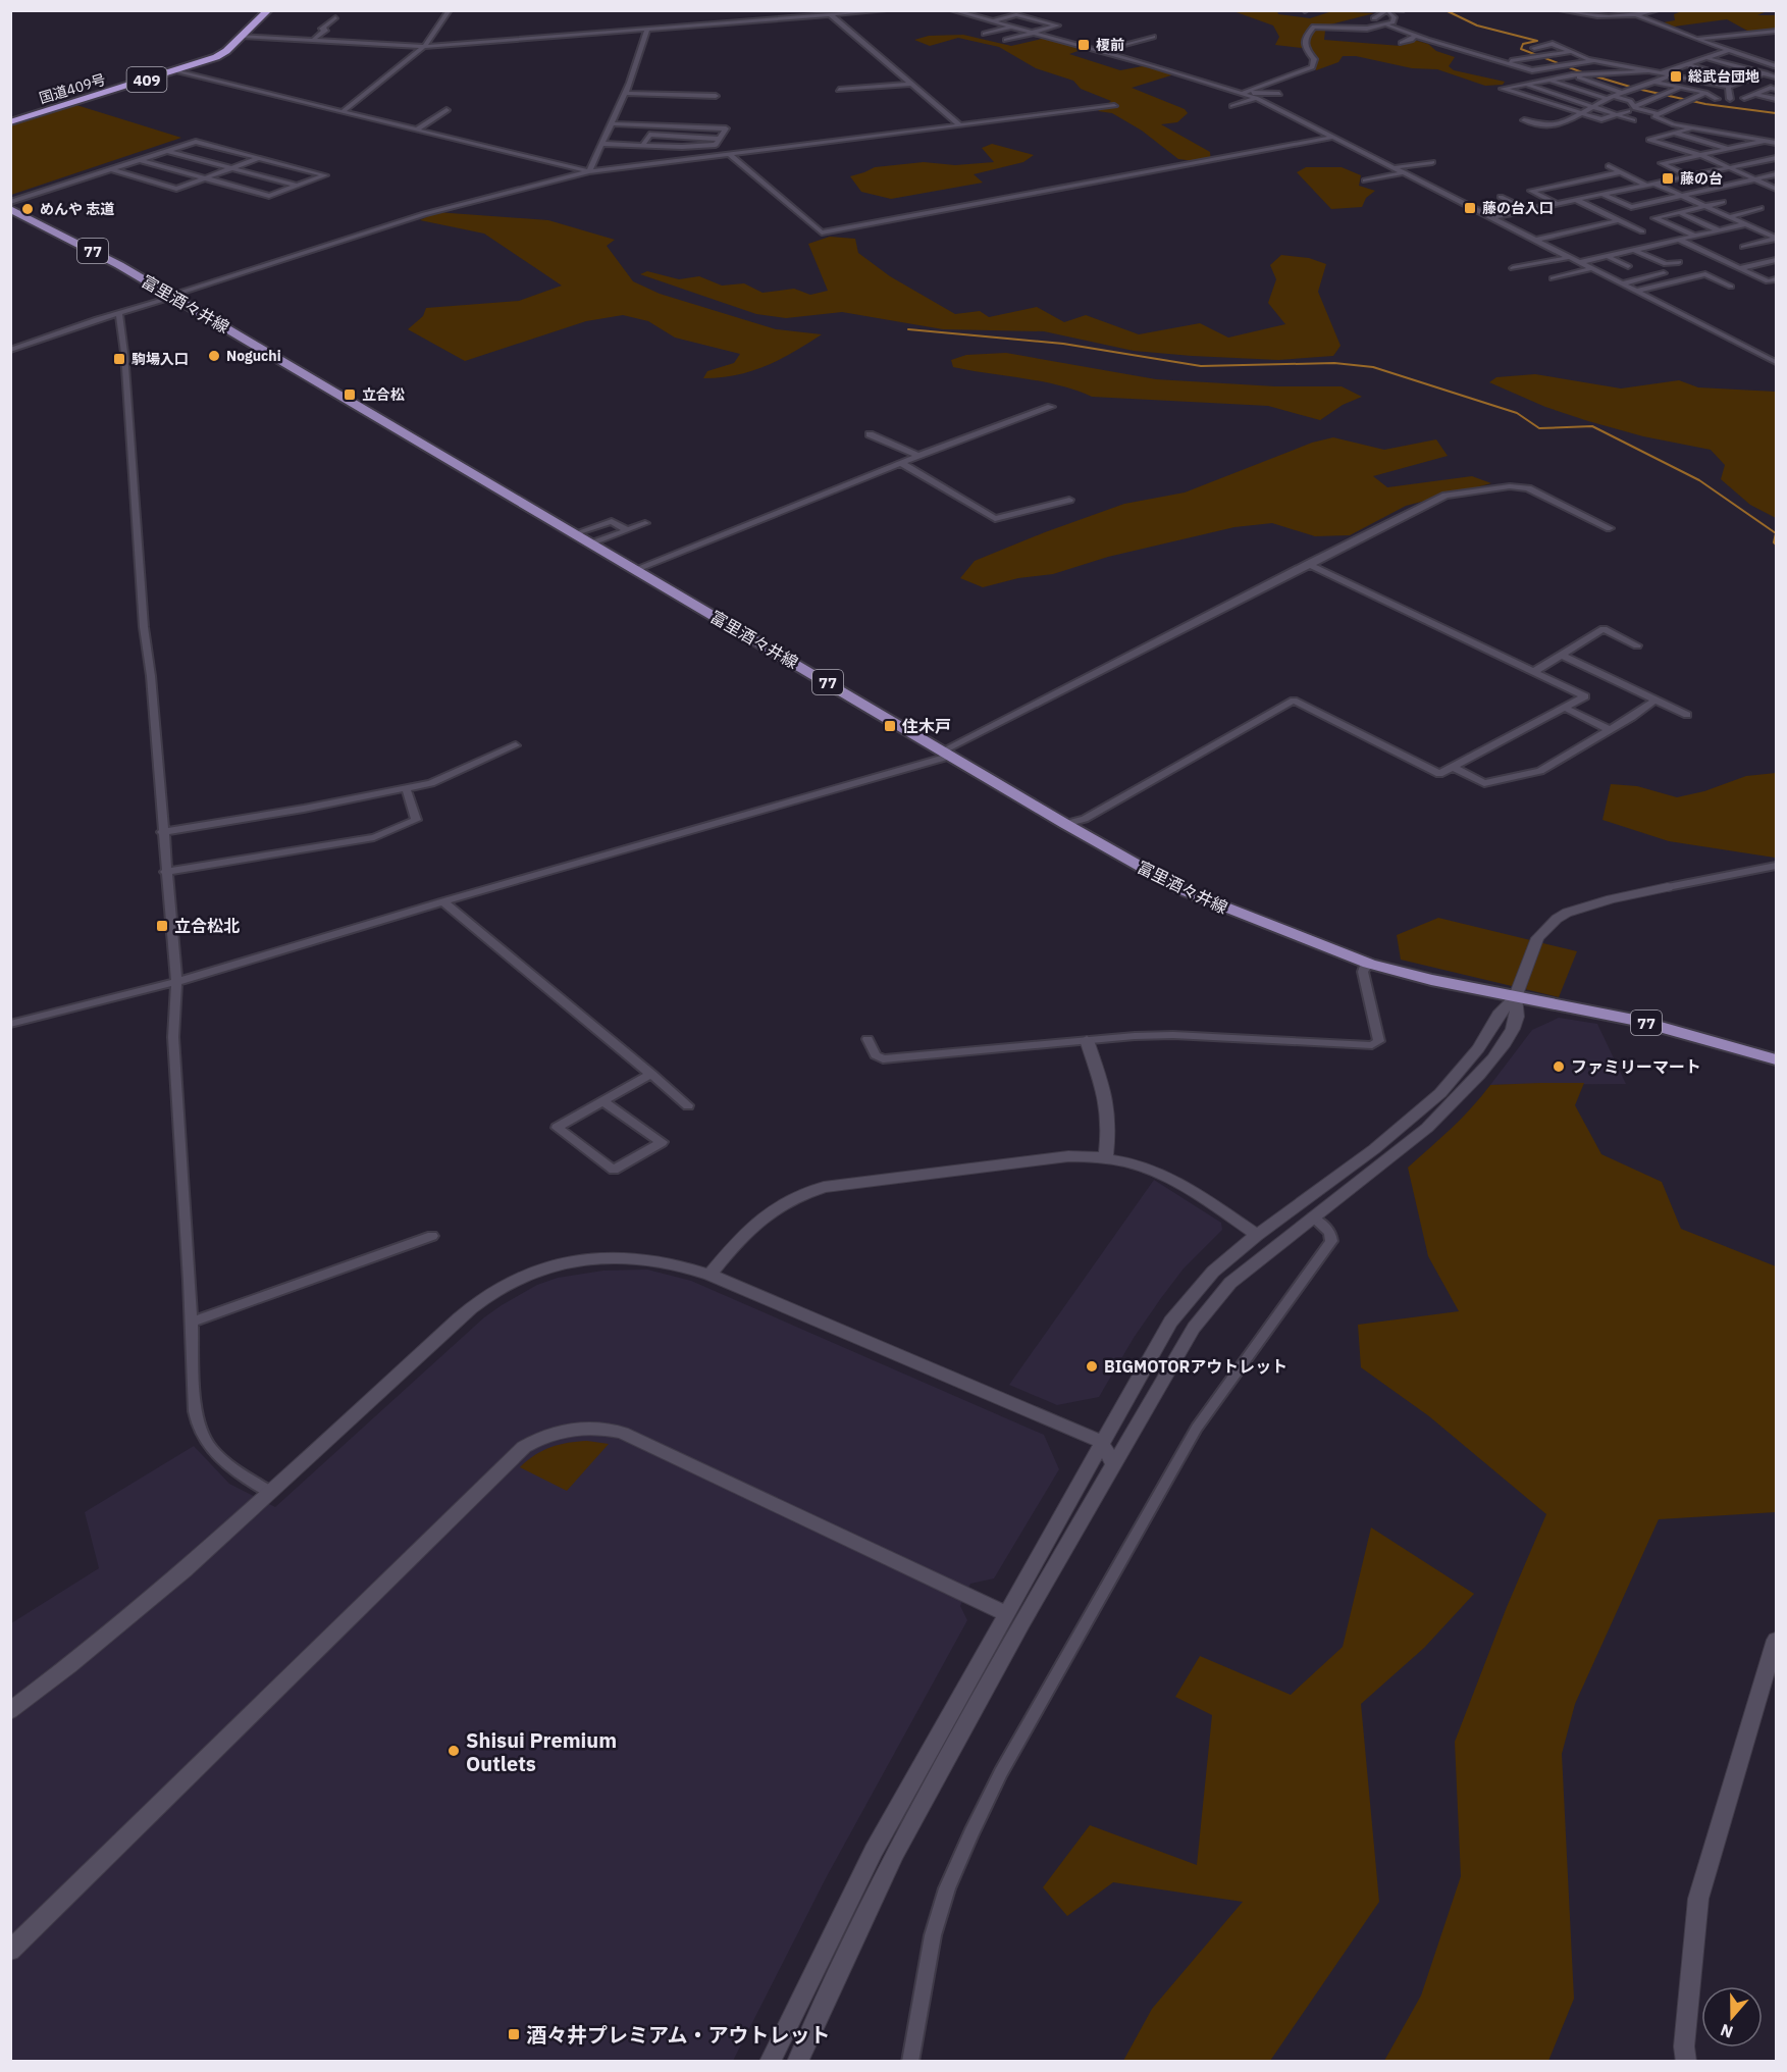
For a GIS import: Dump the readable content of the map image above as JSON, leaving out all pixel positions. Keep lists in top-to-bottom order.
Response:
{
  "streets": {
    "highway": ["409", "国道409号"],
    "main road": ["77", "富里酒々井線"]
  },
  "places": {
    "transit": [
      "榎前",
      "総武台団地",
      "藤の台",
      "藤の台入口",
      "駒場入口",
      "立合松",
      "住木戸",
      "立合松北",
      "酒々井プレミアム・アウトレット"
    ],
    "other": [
      "めんや 志道",
      "Noguchi",
      "ファミリーマート",
      "BIGMOTORアウトレット",
      "Shisui Premium Outlets"
    ]
  },
  "north": "bottom"
}
